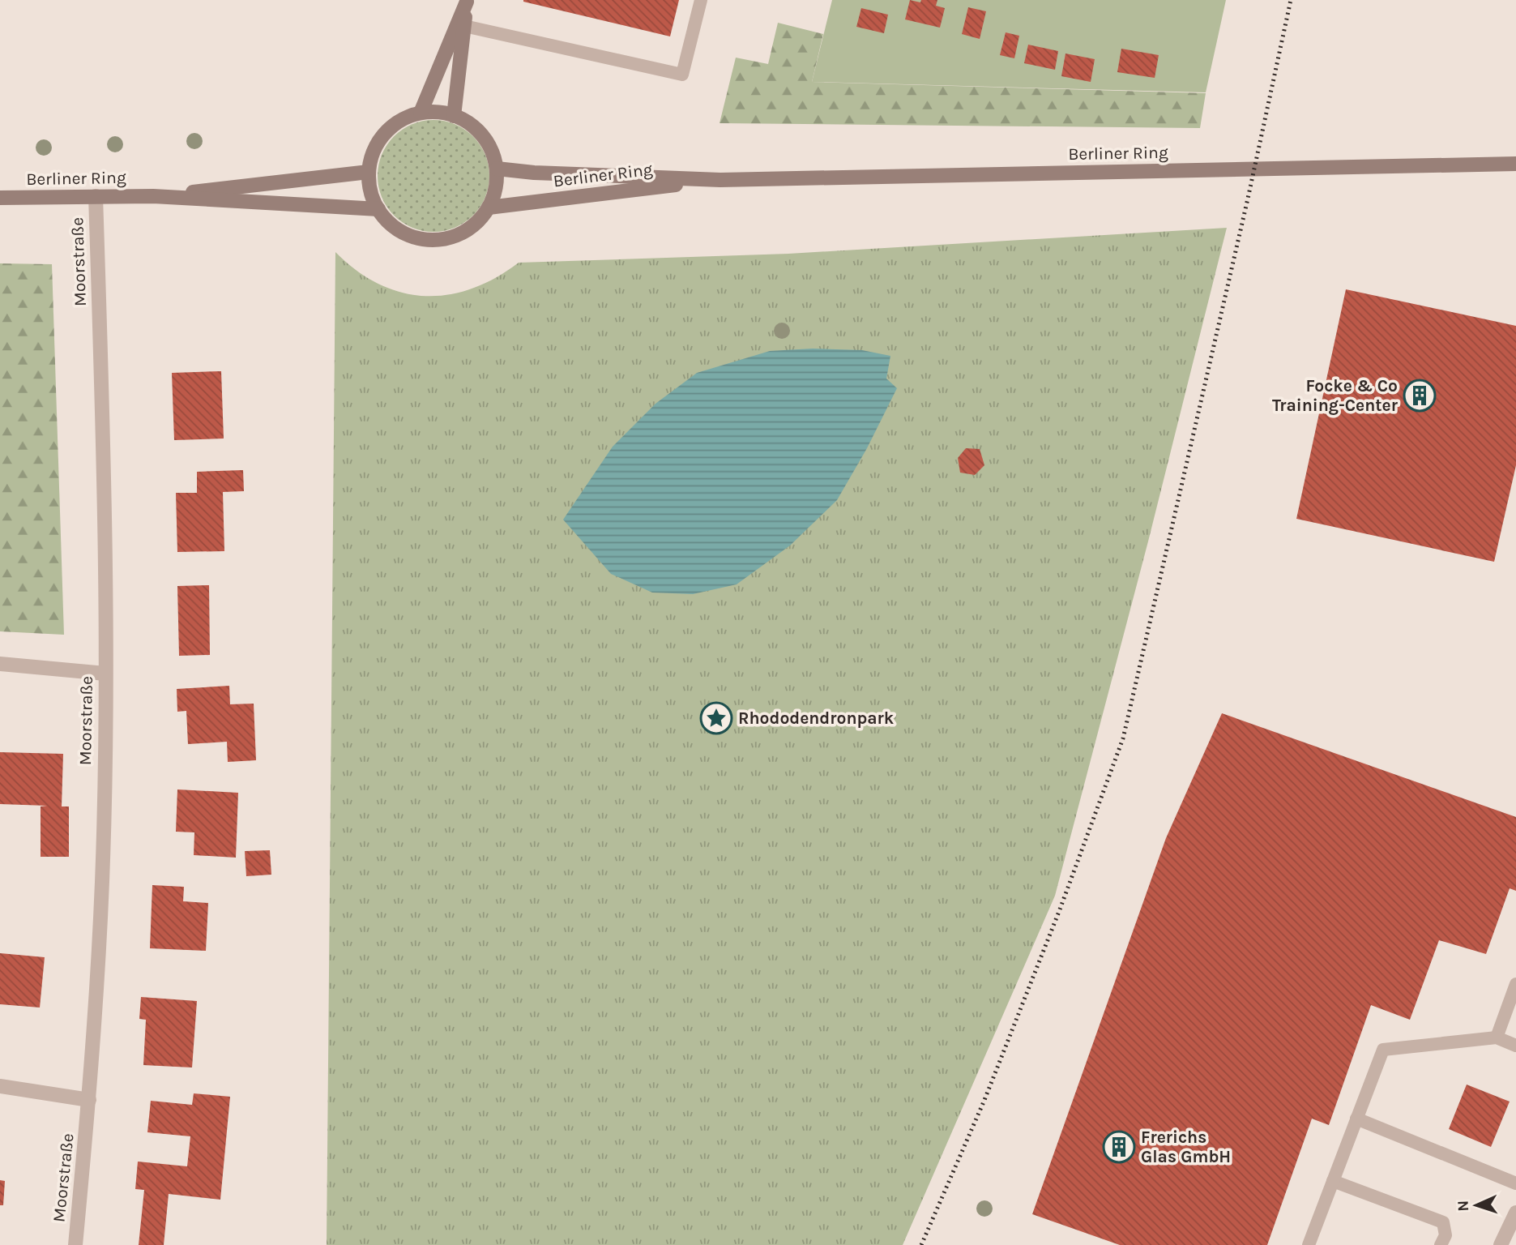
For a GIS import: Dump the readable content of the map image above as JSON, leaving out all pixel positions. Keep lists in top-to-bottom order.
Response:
{
  "streets": {
    "street": ["Berliner Ring", "Moorstraße"]
  },
  "crossings": [
    ["Berliner Ring", "Moorstraße"]
  ],
  "places": {
    "building": ["Focke & Co Training-Center", "Frerichs Glas GmbH"],
    "place": ["Rhododendronpark"]
  },
  "north": "left"
}
